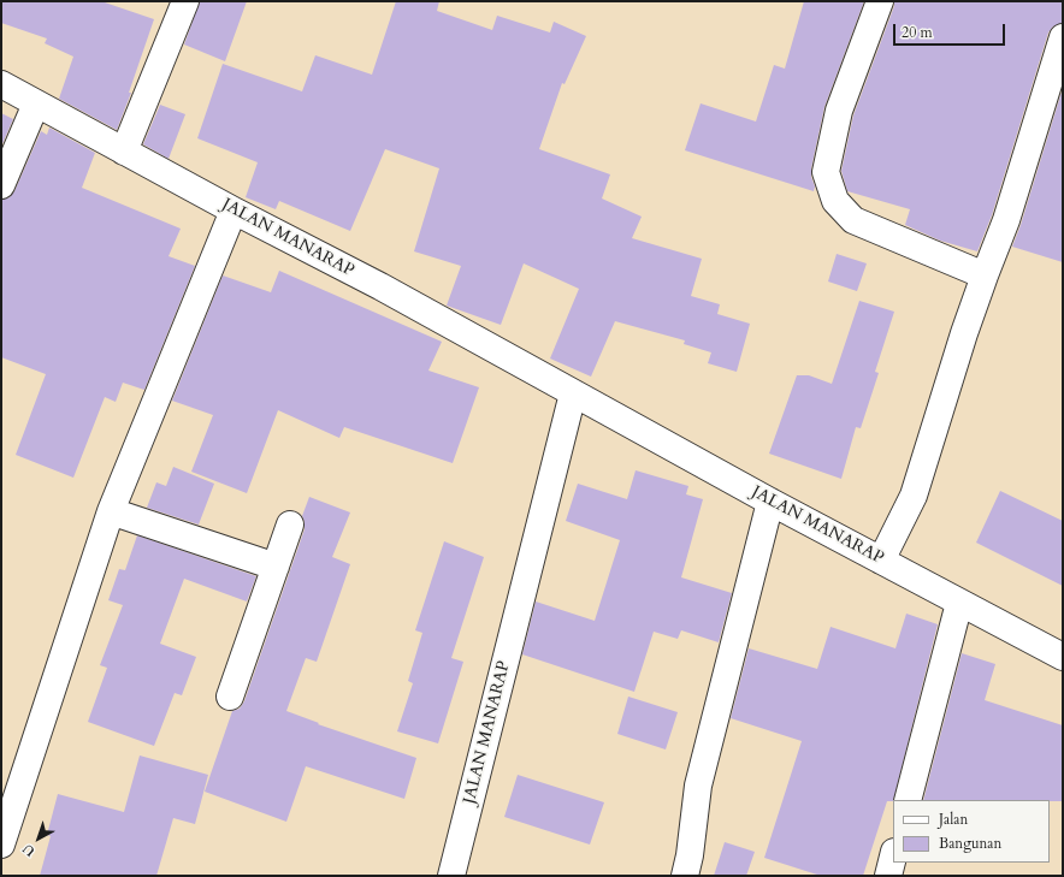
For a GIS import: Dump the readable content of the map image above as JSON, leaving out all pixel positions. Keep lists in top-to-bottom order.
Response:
{
  "streets": {
    "street": ["JALAN MANARAP"]
  },
  "legend": ["Jalan", "Bangunan"],
  "scale_bar": "20 m",
  "north": "bottom left"
}
